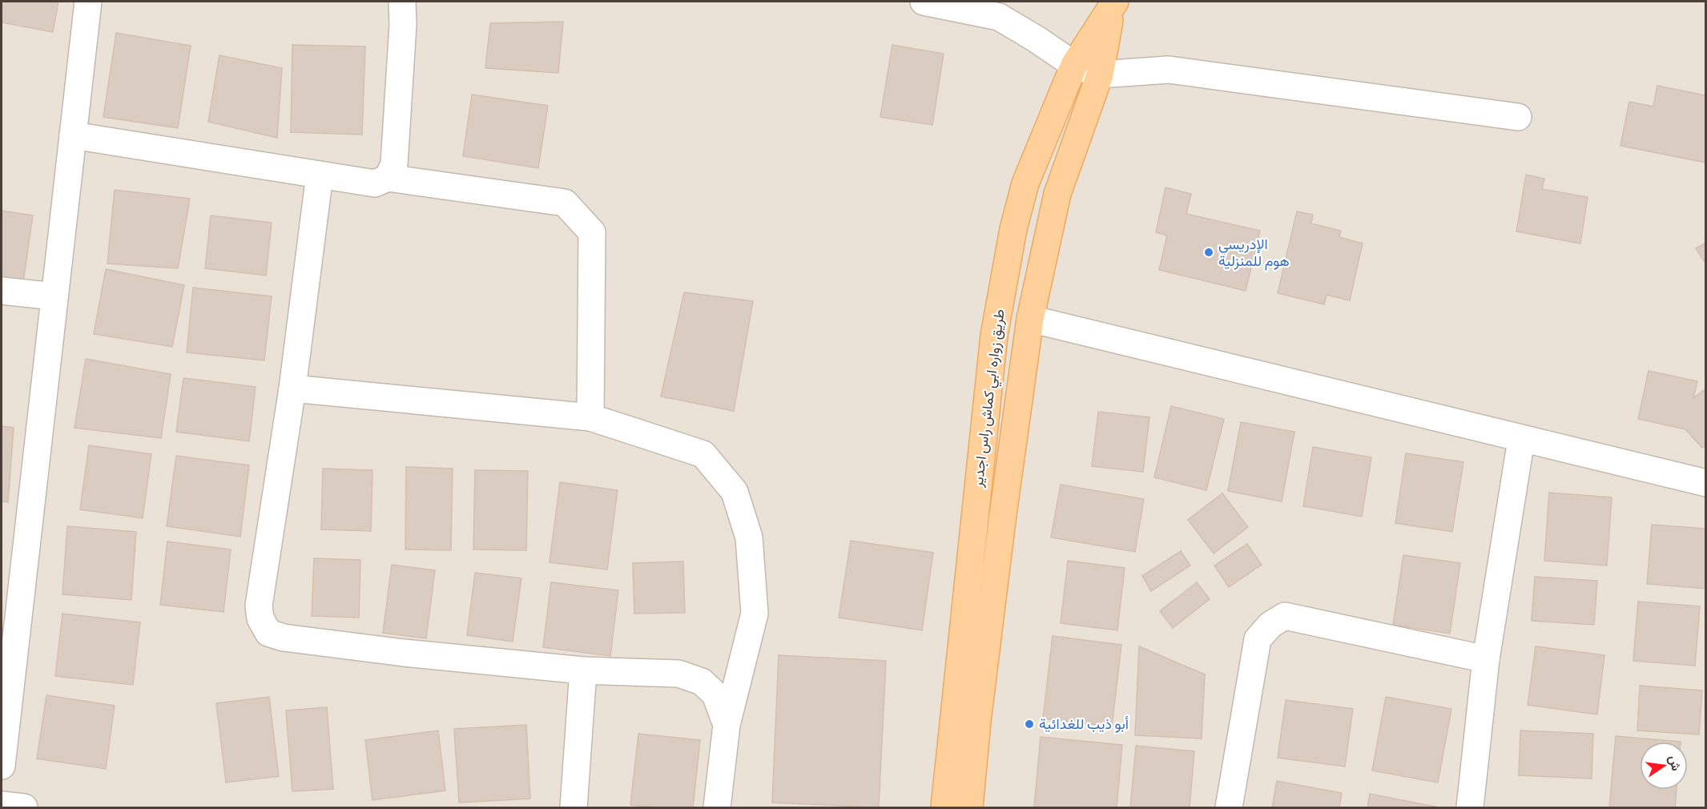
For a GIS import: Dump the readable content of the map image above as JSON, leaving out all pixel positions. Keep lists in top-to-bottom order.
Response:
{
  "streets": {
    "main road": ["طريق زواره ابي كماش راس اجدير"]
  },
  "places": ["الإدريسي هوم للمنزلية", "أبو ذيب للغدائية"],
  "north": "right"
}
